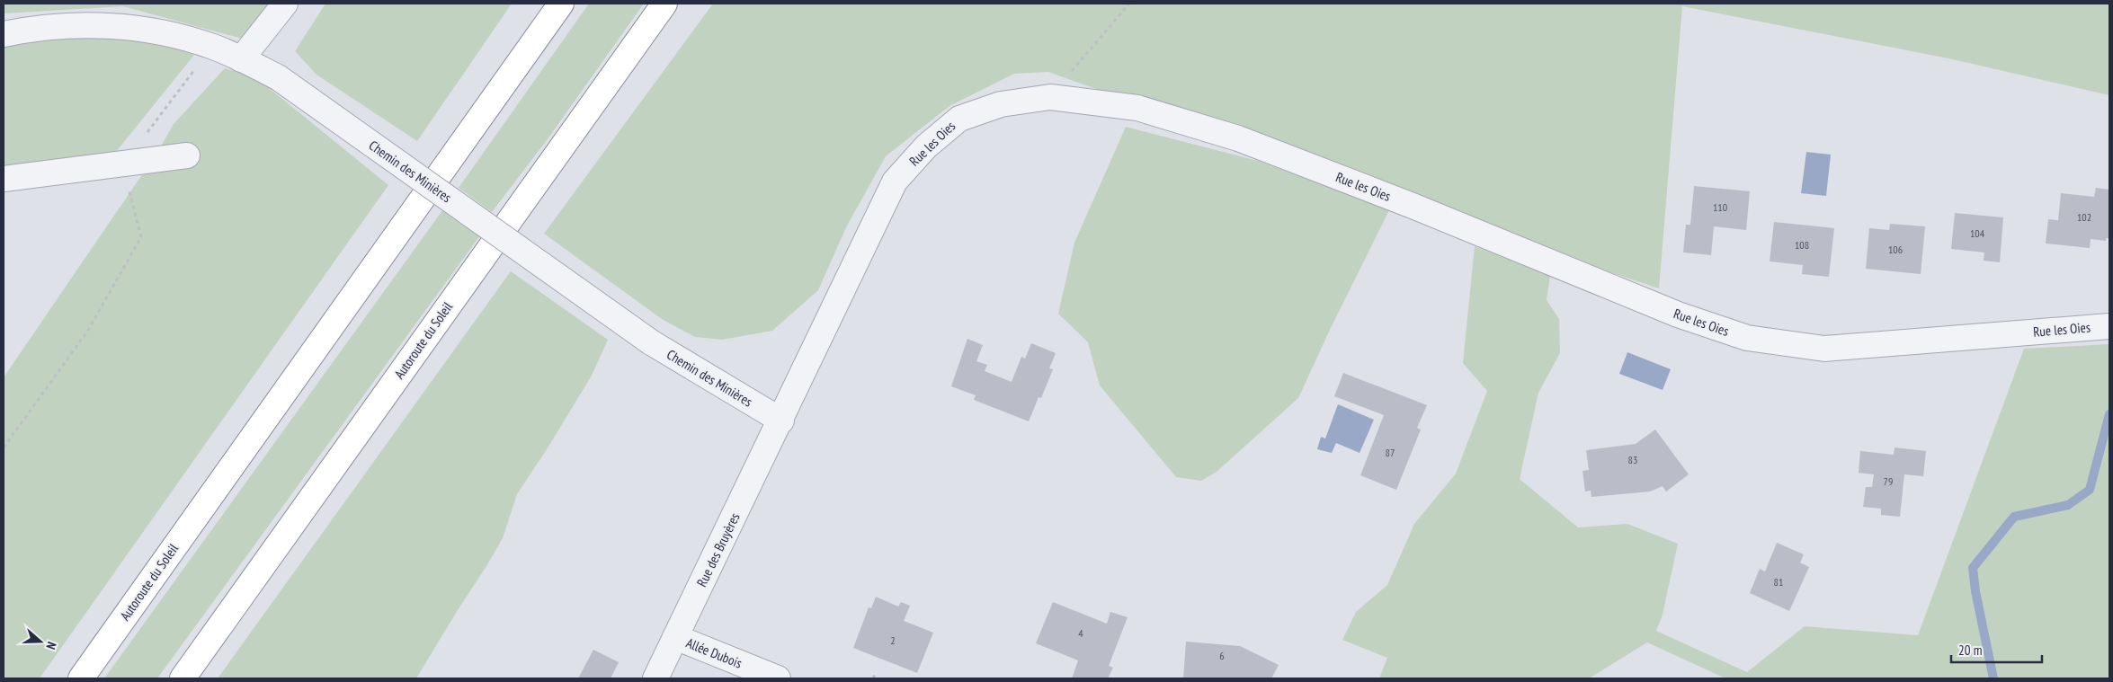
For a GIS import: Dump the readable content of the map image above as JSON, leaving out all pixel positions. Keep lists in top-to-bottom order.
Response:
{
  "streets": {
    "highway": ["Autoroute du Soleil"],
    "street": [
      "Rue les Oies",
      "Chemin des Minières",
      "Rue des Bruyères",
      "Allée Dubois"
    ]
  },
  "crossings": [
    ["Rue les Oies", "Chemin des Minières"],
    ["Rue les Oies", "Rue des Bruyères"],
    ["Chemin des Minières", "Rue des Bruyères"],
    ["Rue des Bruyères", "Allée Dubois"]
  ],
  "house_numbers": [
    "110",
    "102",
    "104",
    "108",
    "106",
    "87",
    "83",
    "79",
    "81",
    "4",
    "2",
    "6"
  ],
  "scale_bar": "20 m",
  "north": "right"
}
